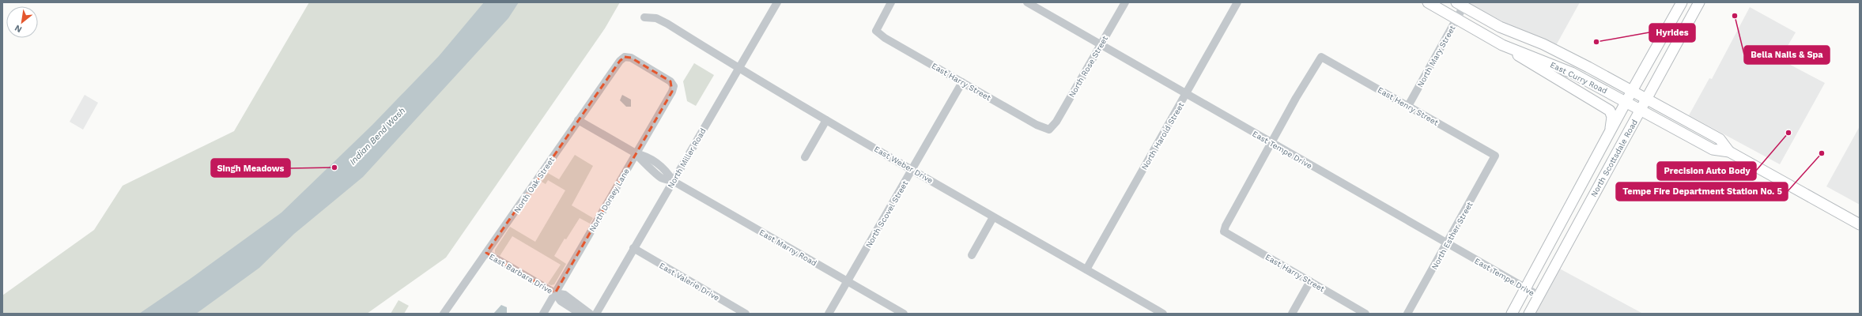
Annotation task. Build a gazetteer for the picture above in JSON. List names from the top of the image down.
{
  "streets": {
    "main road": ["East Curry Road", "North Scottsdale Road"],
    "street": [
      "North Mary Street",
      "North Rose Street",
      "East Harry Street",
      "East Henry Street",
      "North Harold Street",
      "East Tempe Drive",
      "North Miller Road",
      "East Weber Drive",
      "North Oak Street",
      "North Dorsey Lane",
      "North Scovel Street",
      "North Esther Street",
      "East Marny Road",
      "East Barbara Drive",
      "East Valerie Drive"
    ]
  },
  "crossings": [
    ["North Mary Street", "East Curry Road"],
    ["North Mary Street", "East Henry Street"],
    ["North Rose Street", "East Harry Street"],
    ["North Rose Street", "East Tempe Drive"],
    ["East Curry Road", "North Scottsdale Road"],
    ["East Harry Street", "East Henry Street"],
    ["East Harry Street", "East Tempe Drive"],
    ["East Harry Street", "North Scovel Street"],
    ["East Henry Street", "East Tempe Drive"],
    ["East Henry Street", "North Esther Street"],
    ["North Harold Street", "East Tempe Drive"],
    ["North Harold Street", "East Weber Drive"],
    ["East Tempe Drive", "North Scottsdale Road"],
    ["East Tempe Drive", "North Esther Street"],
    ["North Miller Road", "East Weber Drive"],
    ["North Miller Road", "East Marny Road"],
    ["North Miller Road", "East Valerie Drive"],
    ["East Weber Drive", "North Scovel Street"],
    ["North Oak Street", "North Dorsey Lane"],
    ["North Oak Street", "East Marny Road"],
    ["North Oak Street", "East Barbara Drive"],
    ["North Dorsey Lane", "East Marny Road"],
    ["North Dorsey Lane", "East Barbara Drive"],
    ["North Scovel Street", "East Marny Road"]
  ],
  "water": ["Indian Bend Wash"],
  "places": [
    "Bella Nails & Spa",
    "Hyrides",
    "Precision Auto Body",
    "Tempe Fire Department Station No. 5",
    "Singh Meadows"
  ],
  "north": "bottom left"
}
